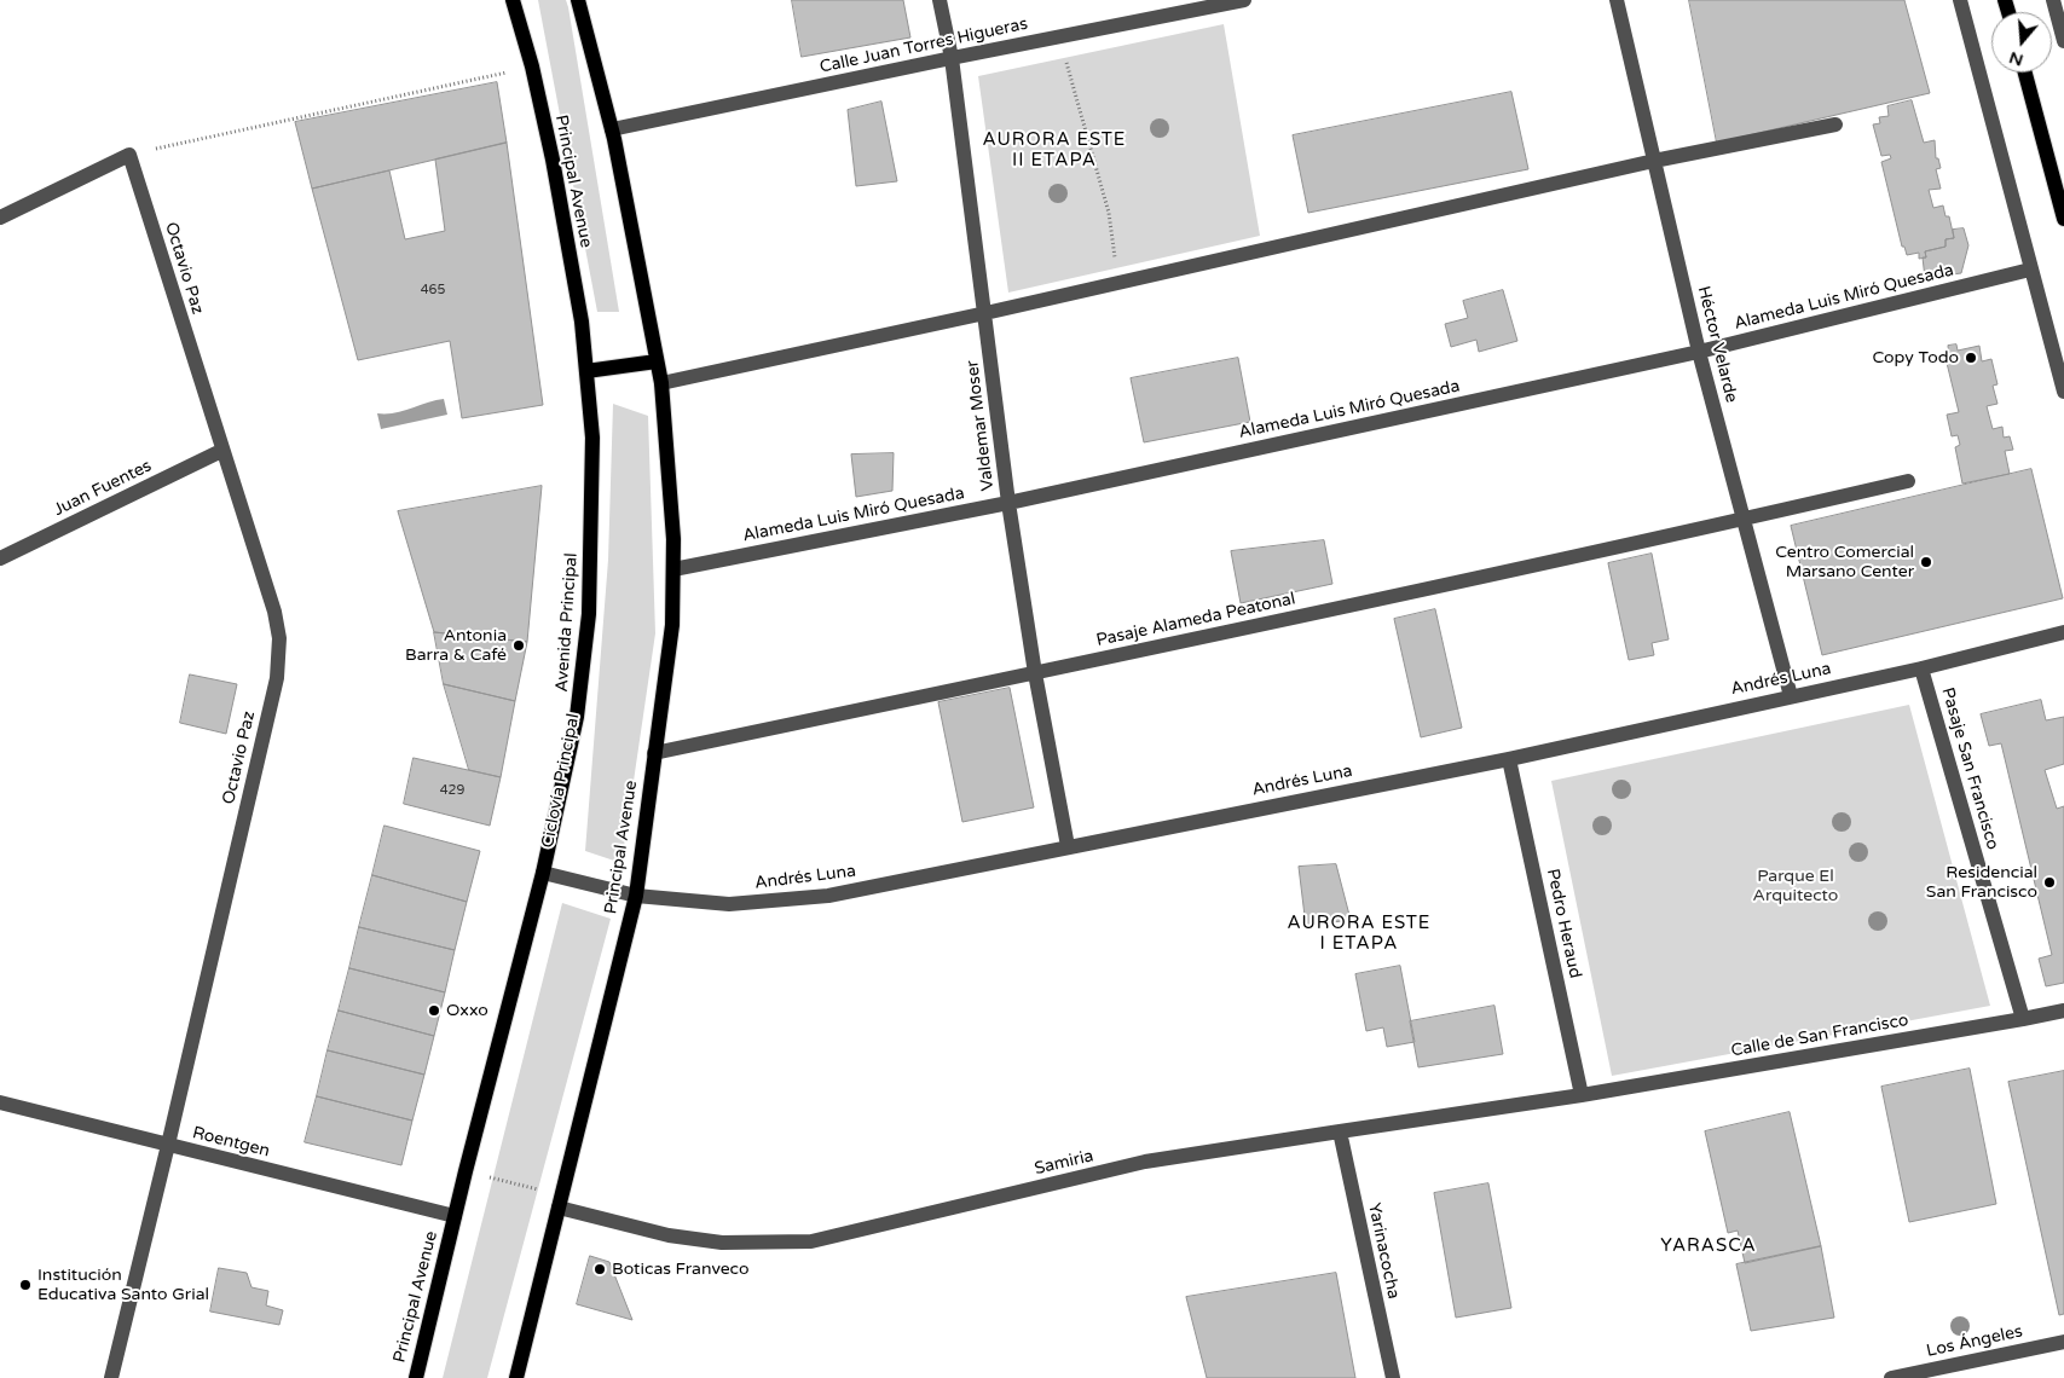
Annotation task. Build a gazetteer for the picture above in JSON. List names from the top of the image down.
{
  "streets": {
    "main road": ["Principal Avenue", "Avenida Principal"],
    "street": [
      "Calle Juan Torres Higueras",
      "Octavio Paz",
      "Alameda Luis Miró Quesada",
      "Héctor Velarde",
      "Valdemar Moser",
      "Juan Fuentes",
      "Pasaje Alameda Peatonal",
      "Andrés Luna",
      "Pasaje San Francisco",
      "Pedro Heraud",
      "Calle de San Francisco",
      "Roentgen",
      "Samiria",
      "Yarinacocha",
      "Los Ángeles"
    ]
  },
  "crossings": [
    ["Calle Juan Torres Higueras", "Valdemar Moser"],
    ["Principal Avenue", "Alameda Luis Miró Quesada"],
    ["Principal Avenue", "Pasaje Alameda Peatonal"],
    ["Principal Avenue", "Avenida Principal"],
    ["Principal Avenue", "Andrés Luna"],
    ["Principal Avenue", "Roentgen"],
    ["Principal Avenue", "Samiria"],
    ["Octavio Paz", "Juan Fuentes"],
    ["Octavio Paz", "Roentgen"],
    ["Alameda Luis Miró Quesada", "Héctor Velarde"],
    ["Alameda Luis Miró Quesada", "Valdemar Moser"],
    ["Héctor Velarde", "Pasaje Alameda Peatonal"],
    ["Héctor Velarde", "Andrés Luna"],
    ["Valdemar Moser", "Pasaje Alameda Peatonal"],
    ["Valdemar Moser", "Andrés Luna"],
    ["Avenida Principal", "Andrés Luna"],
    ["Andrés Luna", "Pasaje San Francisco"],
    ["Andrés Luna", "Pedro Heraud"],
    ["Pasaje San Francisco", "Calle de San Francisco"],
    ["Pedro Heraud", "Calle de San Francisco"],
    ["Pedro Heraud", "Samiria"],
    ["Calle de San Francisco", "Samiria"],
    ["Samiria", "Yarinacocha"]
  ],
  "districts": ["AURORA ESTE II ETAPA", "AURORA ESTE I ETAPA", "YARASCA"],
  "parks": ["Parque El Arquitecto"],
  "places": [
    "Copy Todo",
    "Centro Comercial Marsano Center",
    "Antonia Barra & Café",
    "Residencial San Francisco",
    "Oxxo",
    "Boticas Franveco",
    "Institución Educativa Santo Grial"
  ],
  "house_numbers": ["465", "429"],
  "north": "bottom"
}
